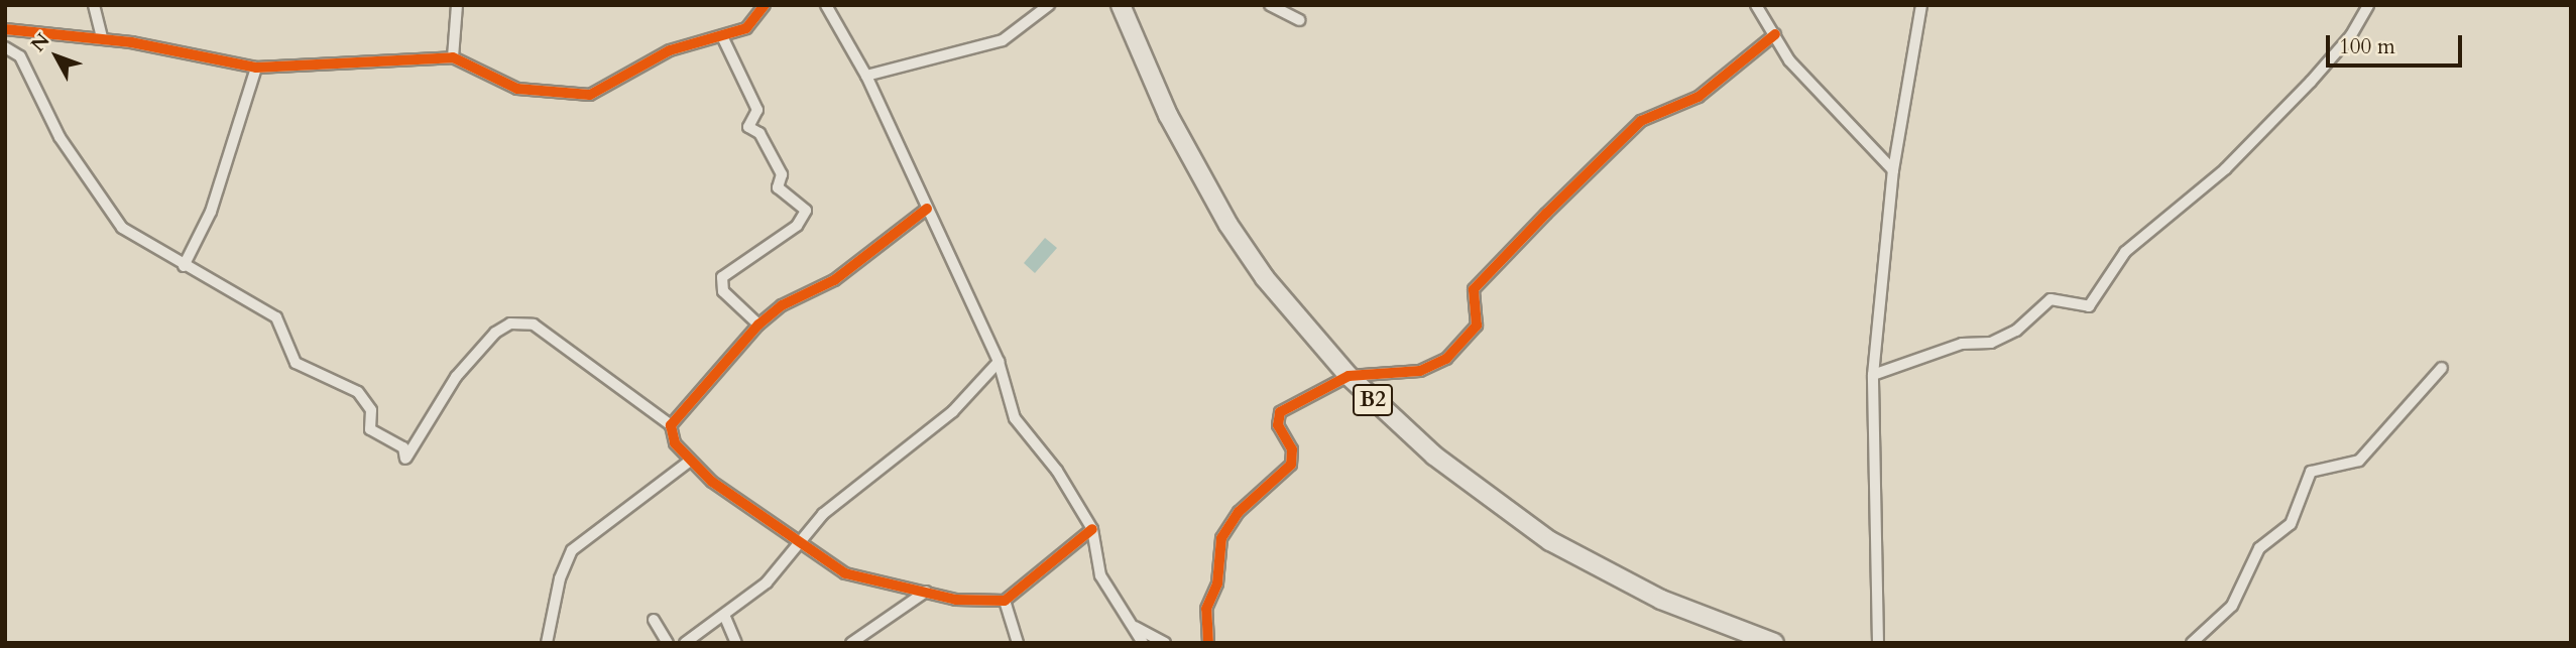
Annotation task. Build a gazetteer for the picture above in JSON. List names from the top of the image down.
{
  "streets": {
    "highway": ["B2"]
  },
  "scale_bar": "100 m",
  "north": "top left"
}
